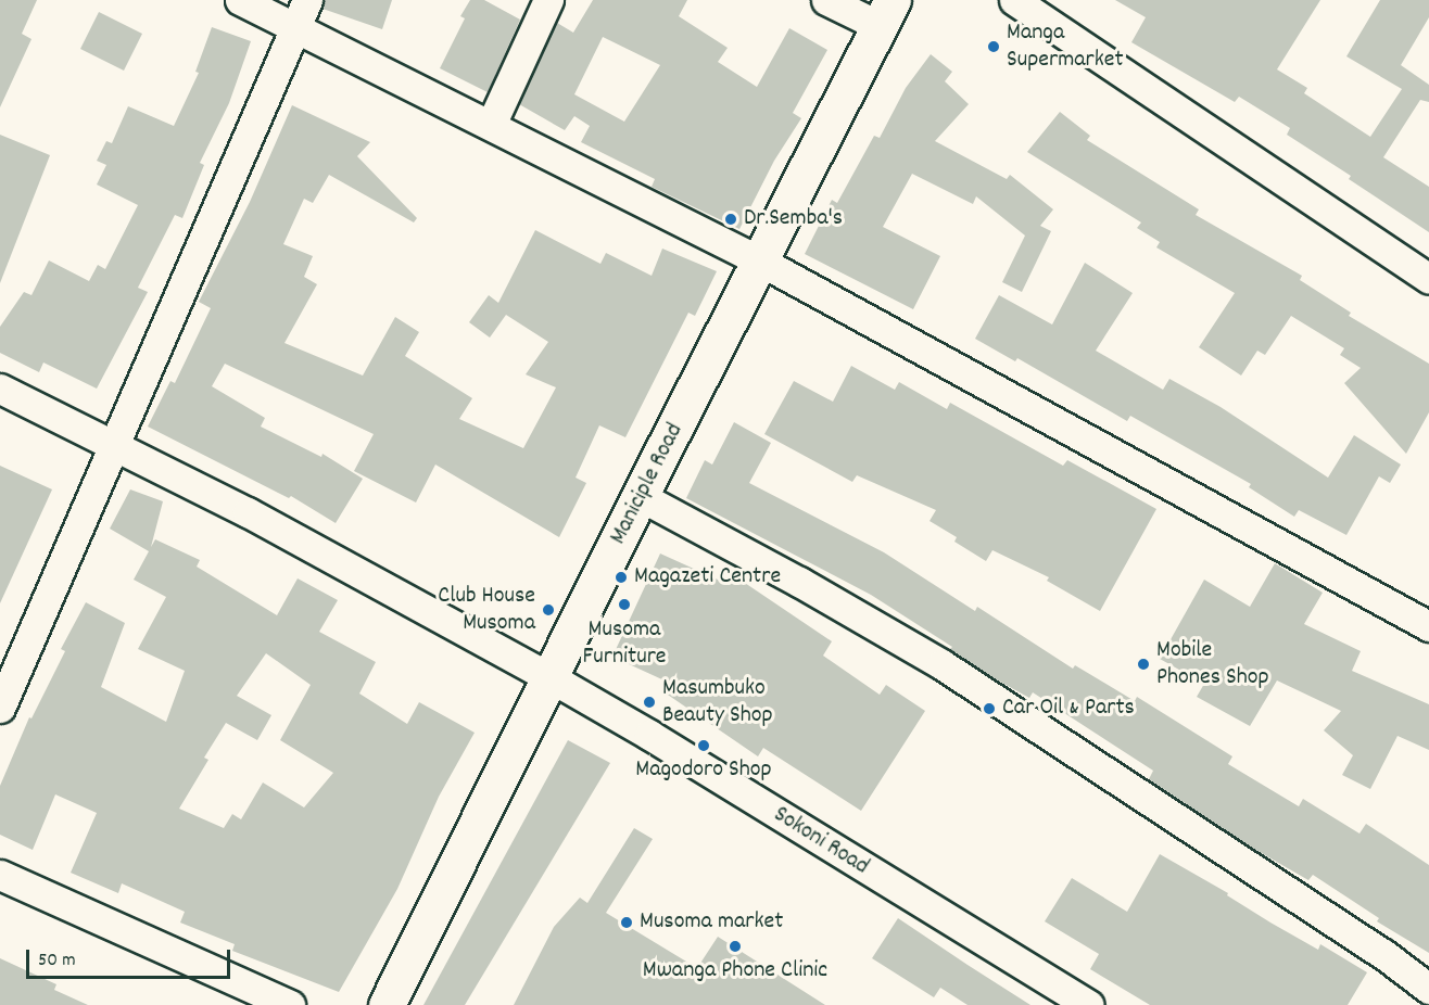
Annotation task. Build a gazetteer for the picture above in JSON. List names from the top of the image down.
{
  "streets": {
    "street": ["Maniciple Road", "Sokoni Road"]
  },
  "crossings": [
    ["Maniciple Road", "Sokoni Road"]
  ],
  "places": [
    "Manga Supermarket",
    "Dr.Semba's",
    "Magazeti Centre",
    "Musoma Furniture",
    "Club House Musoma",
    "Mobile Phones Shop",
    "Masumbuko Beauty Shop",
    "Car Oil & Parts",
    "Magodoro Shop",
    "Musoma market",
    "Mwanga Phone Clinic"
  ],
  "scale_bar": "50 m"
}
